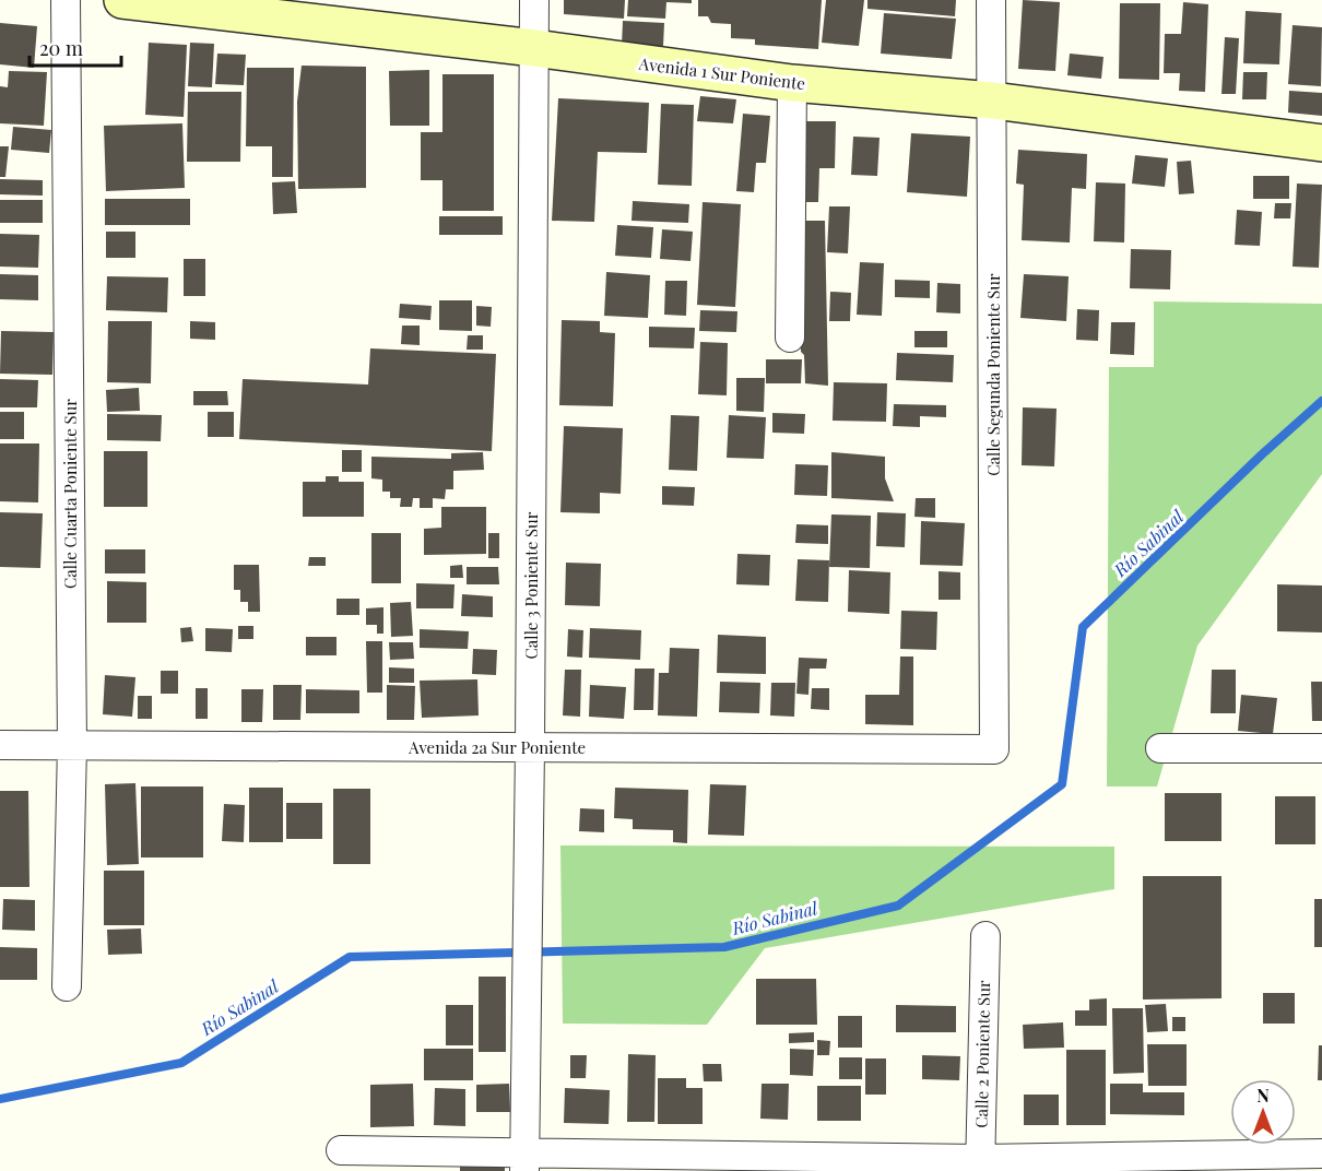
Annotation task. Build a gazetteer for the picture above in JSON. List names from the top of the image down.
{
  "streets": {
    "street": [
      "Avenida 1 Sur Poniente",
      "Calle Segunda Poniente Sur",
      "Calle Cuarta Poniente Sur",
      "Calle 3 Poniente Sur",
      "Avenida 2a Sur Poniente",
      "Calle 2 Poniente Sur"
    ]
  },
  "crossings": [
    ["Avenida 1 Sur Poniente", "Calle Segunda Poniente Sur"],
    ["Avenida 1 Sur Poniente", "Calle 3 Poniente Sur"],
    ["Calle Segunda Poniente Sur", "Avenida 2a Sur Poniente"],
    ["Calle Cuarta Poniente Sur", "Avenida 2a Sur Poniente"],
    ["Calle 3 Poniente Sur", "Avenida 2a Sur Poniente"]
  ],
  "water": ["Río Sabinal"],
  "scale_bar": "20 m",
  "north": "top"
}
